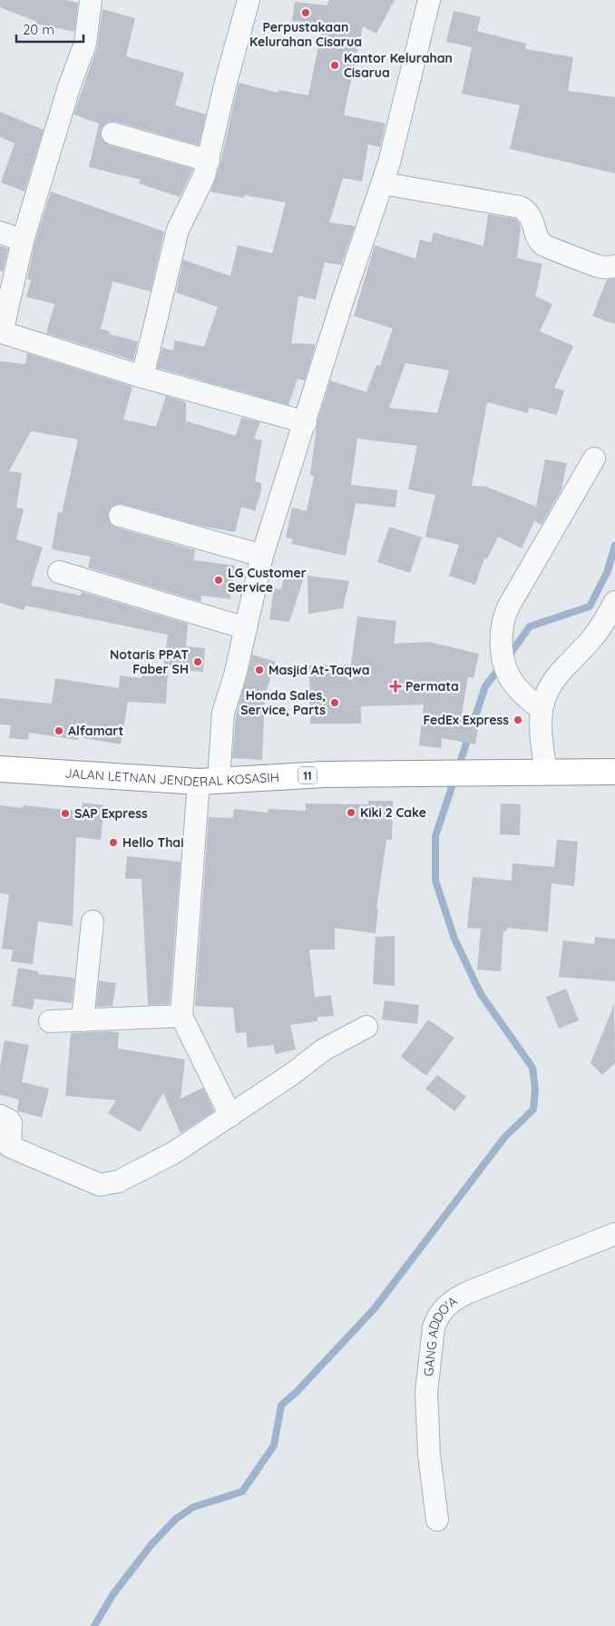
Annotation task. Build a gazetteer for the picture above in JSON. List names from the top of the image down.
{
  "streets": {
    "highway": ["JALAN LETNAN JENDERAL KOSASIH", "11"],
    "street": ["GANG ADDO'A"]
  },
  "places": {
    "other": [
      "Perpustakaan Kelurahan Cisarua",
      "Kantor Kelurahan Cisarua",
      "LG Customer Service",
      "Notaris PPAT Faber SH",
      "Masjid At-Taqwa",
      "Honda Sales, Service, Parts",
      "FedEx Express",
      "Alfamart",
      "Kiki 2 Cake",
      "SAP Express",
      "Hello Thai"
    ],
    "health": ["Permata"]
  },
  "scale_bar": "20 m"
}
